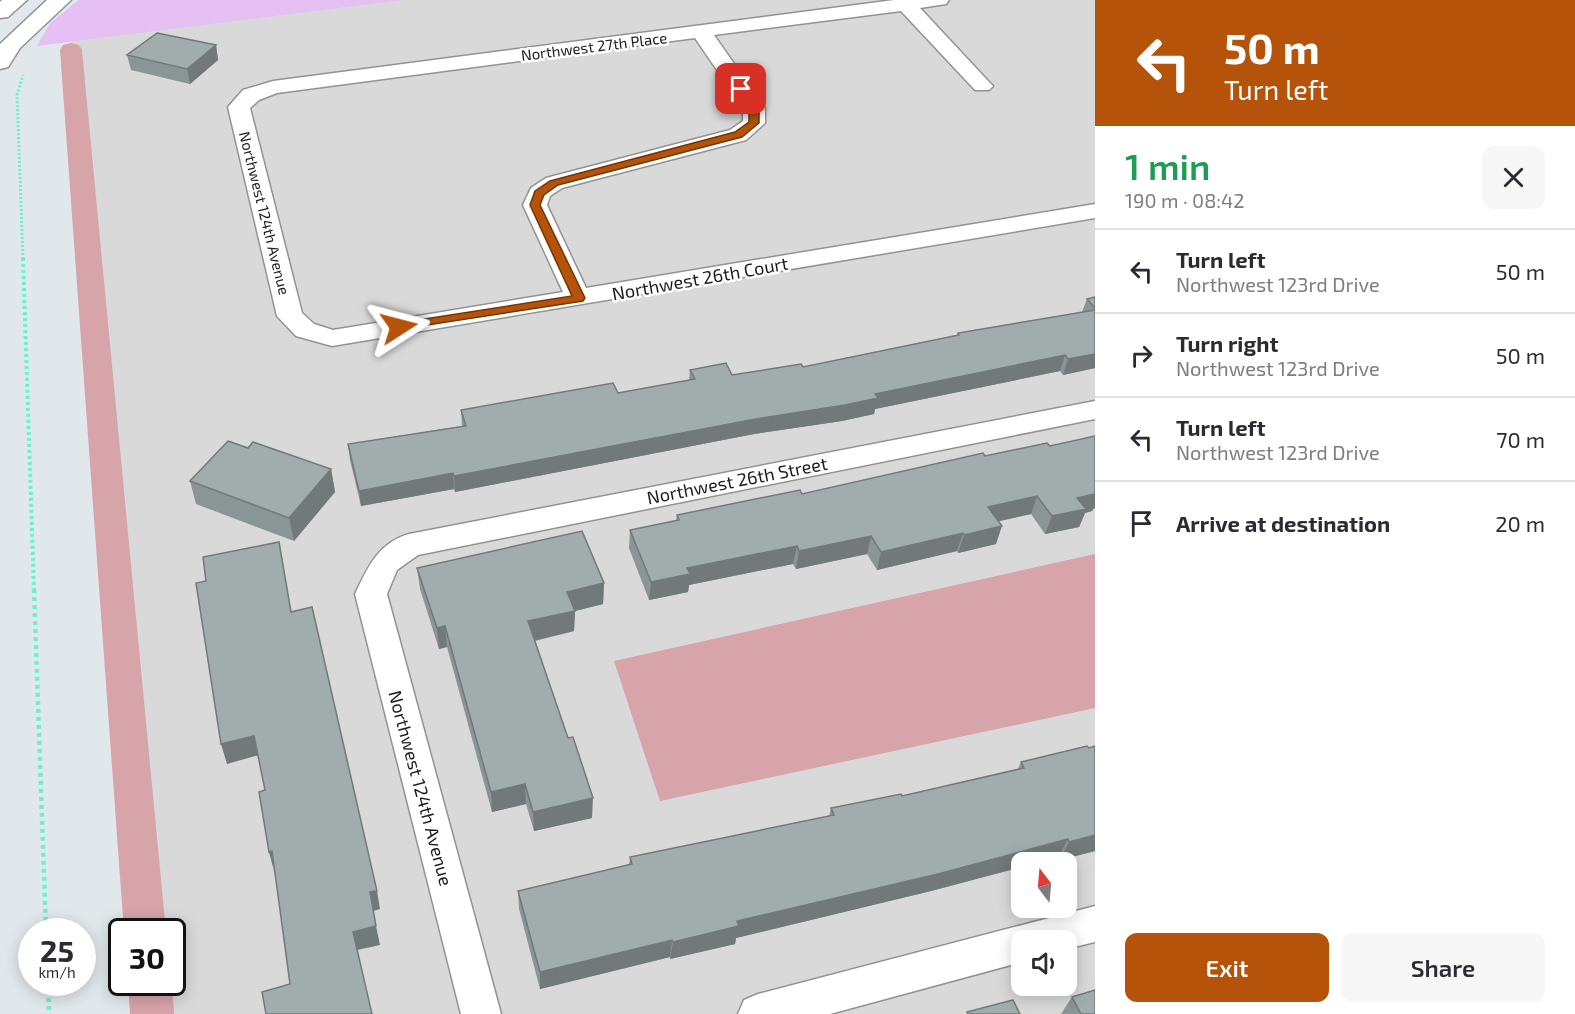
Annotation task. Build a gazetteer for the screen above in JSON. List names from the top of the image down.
{
  "streets": {
    "street": [
      "Northwest 27th Place",
      "Northwest 124th Avenue",
      "Northwest 26th Court",
      "Northwest 26th Street"
    ]
  },
  "crossings": [
    ["Northwest 27th Place", "Northwest 124th Avenue"],
    ["Northwest 124th Avenue", "Northwest 26th Court"],
    ["Northwest 124th Avenue", "Northwest 26th Street"]
  ],
  "north": "top",
  "page": {
    "turn": ["50 m", "Turn left"],
    "heading": ["1 min", "190 m · 08:42"],
    "list": [
      {
        "name": "Turn left",
        "note": "Northwest 123rd Drive",
        "value": "50 m"
      },
      {
        "name": "Turn right",
        "note": "Northwest 123rd Drive",
        "value": "50 m"
      },
      {
        "name": "Turn left",
        "note": "Northwest 123rd Drive",
        "value": "70 m"
      },
      {
        "name": "Arrive at destination",
        "value": "20 m"
      }
    ],
    "speed": "25 km/h",
    "limit": "30",
    "buttons": ["Exit", "Share"]
  }
}
